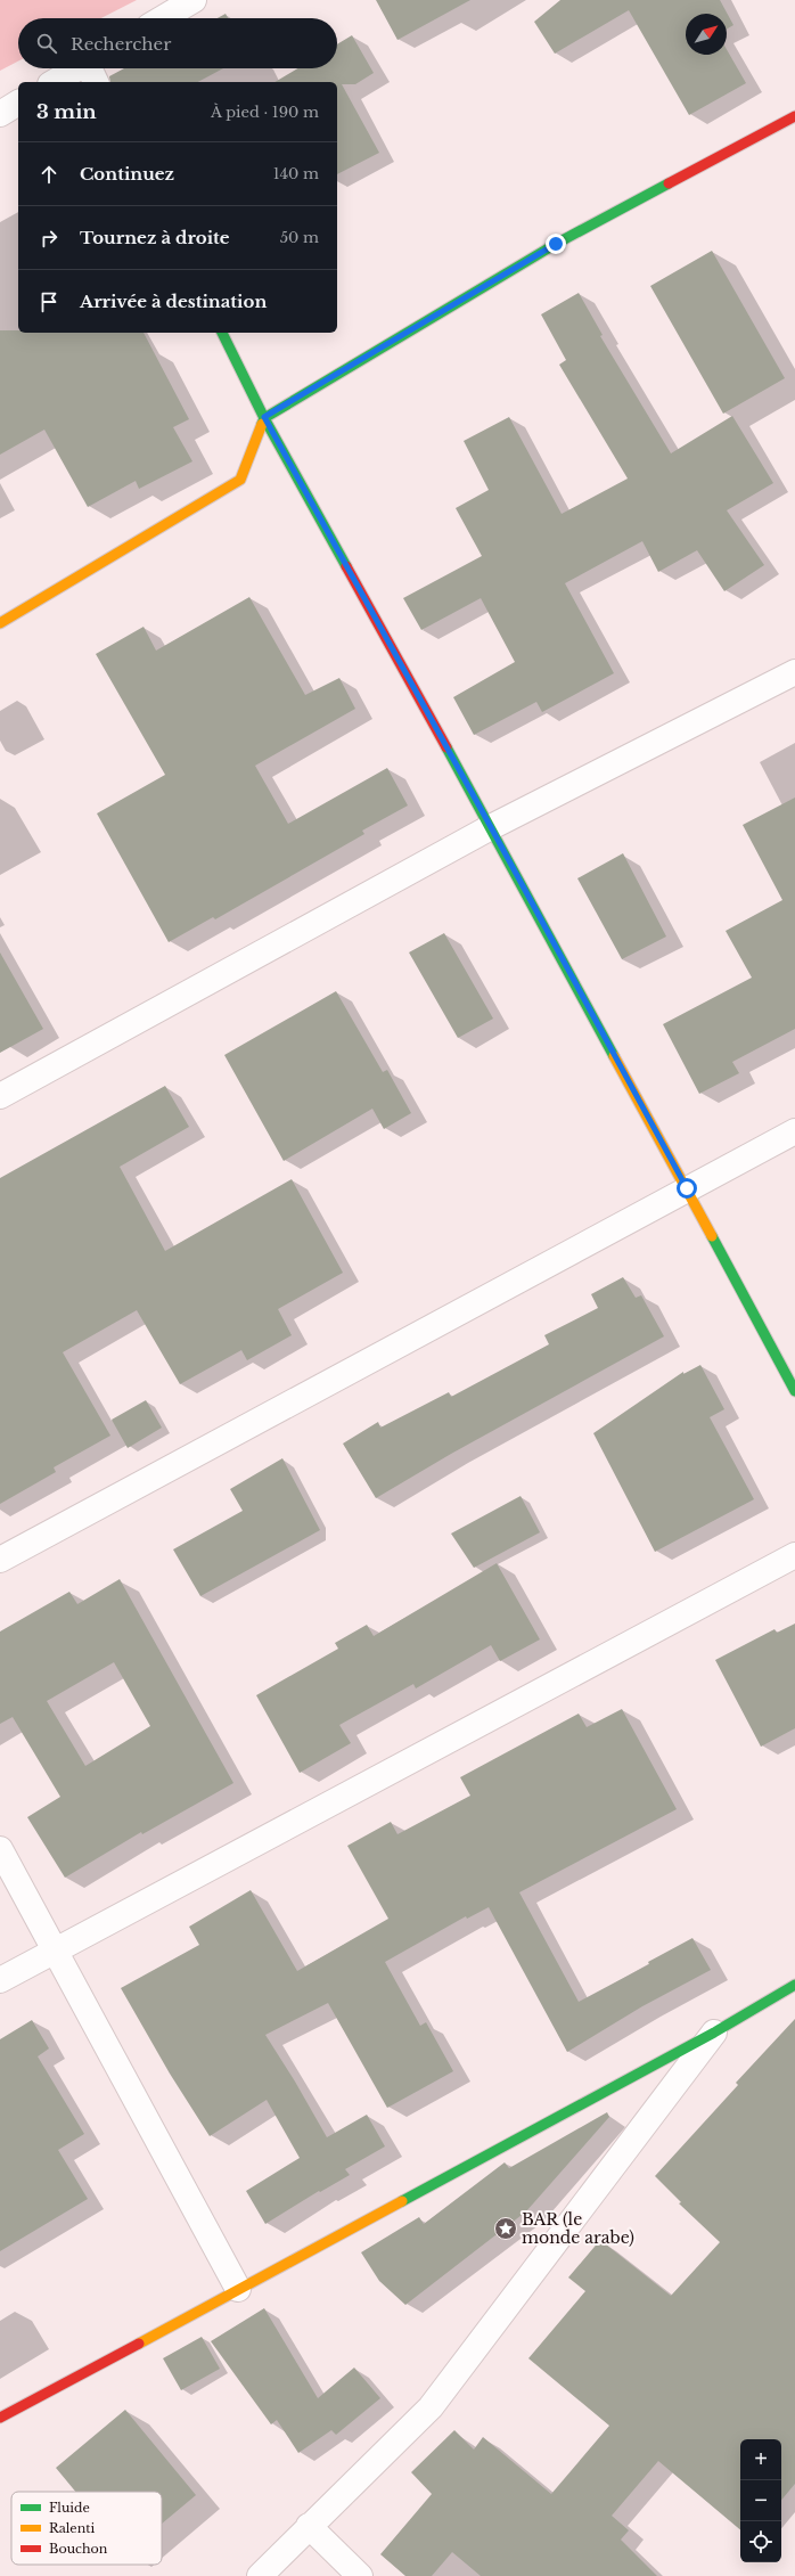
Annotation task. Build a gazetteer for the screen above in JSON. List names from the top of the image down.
{
  "places": {
    "place": ["BAR (le monde arabe)"]
  },
  "legend": ["Fluide", "Ralenti", "Bouchon"],
  "north": "top right",
  "page": {
    "search": "Rechercher",
    "heading": ["3 min", "À pied · 190 m"],
    "list": [
      ["Continuez", "140 m"],
      ["Tournez à droite", "50 m"],
      "Arrivée à destination"
    ],
    "map_buttons": ["+", "−"]
  }
}
